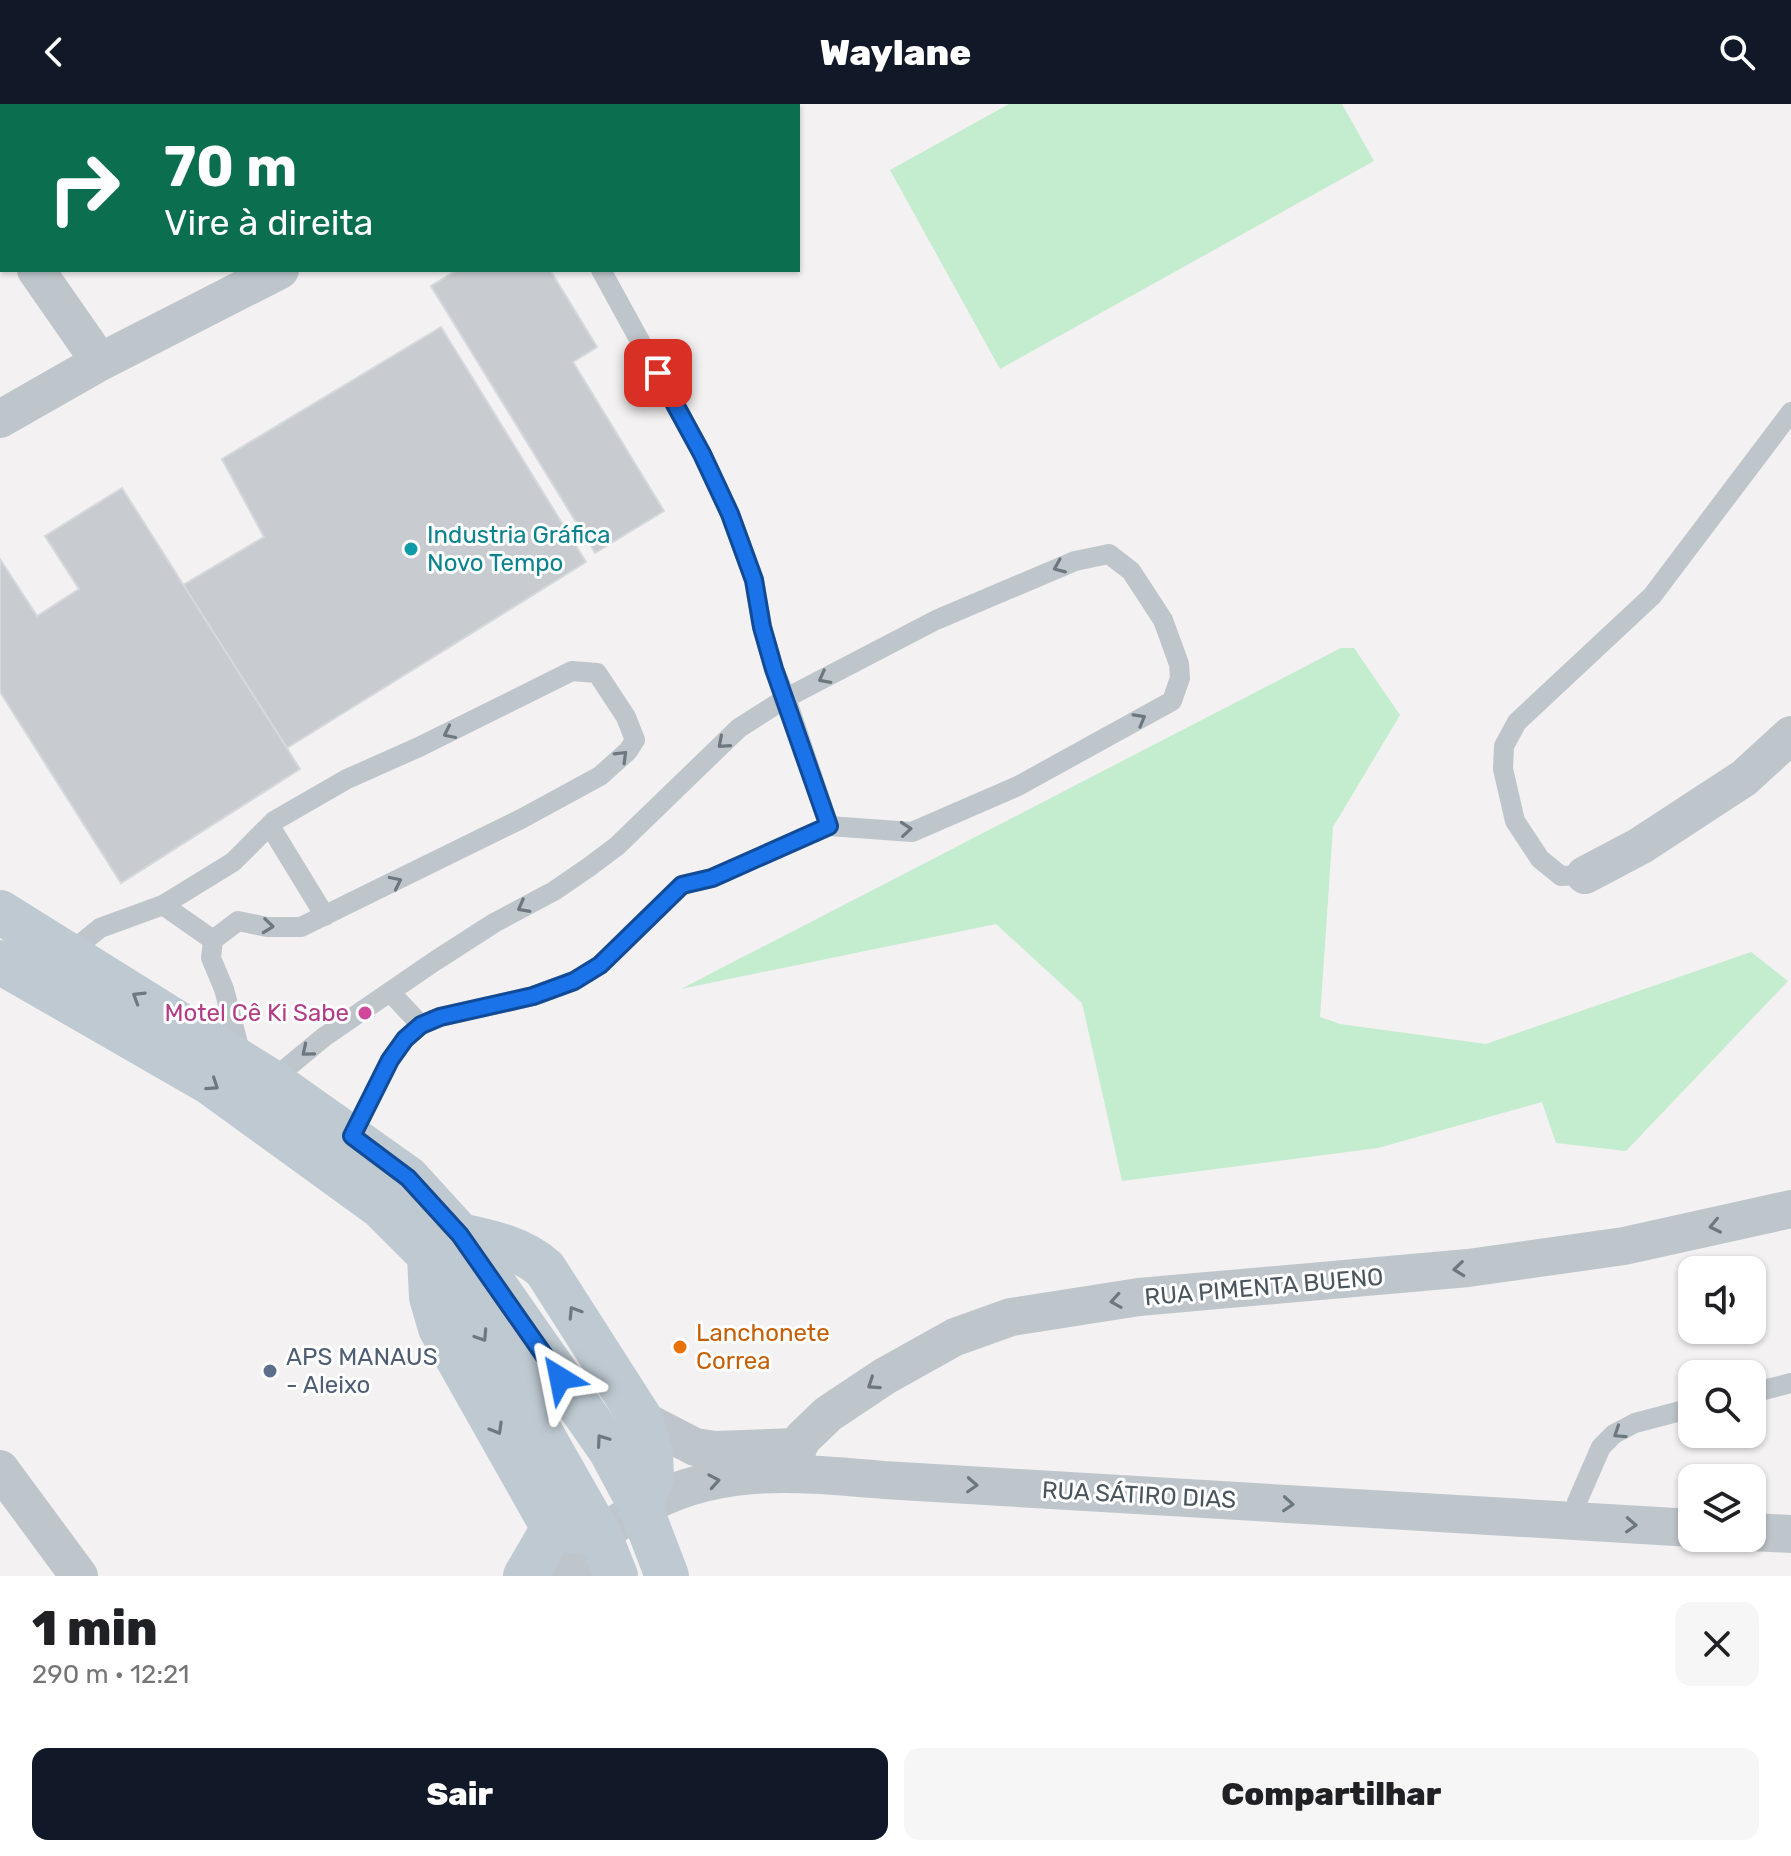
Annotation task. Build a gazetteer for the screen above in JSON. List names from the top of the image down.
{
  "streets": {
    "street": ["RUA PIMENTA BUENO", "RUA SÁTIRO DIAS"]
  },
  "crossings": [
    ["RUA PIMENTA BUENO", "RUA SÁTIRO DIAS"]
  ],
  "one_way": ["RUA PIMENTA BUENO", "RUA SÁTIRO DIAS"],
  "places": [
    "Industria Gráfica Novo Tempo",
    "Motel Cê Ki Sabe",
    "Lanchonete Correa",
    "APS MANAUS - Aleixo"
  ],
  "page": {
    "header": "Waylane",
    "turn": ["70 m", "Vire à direita"],
    "heading": ["1 min", "290 m · 12:21"],
    "buttons": ["Sair", "Compartilhar"]
  }
}
